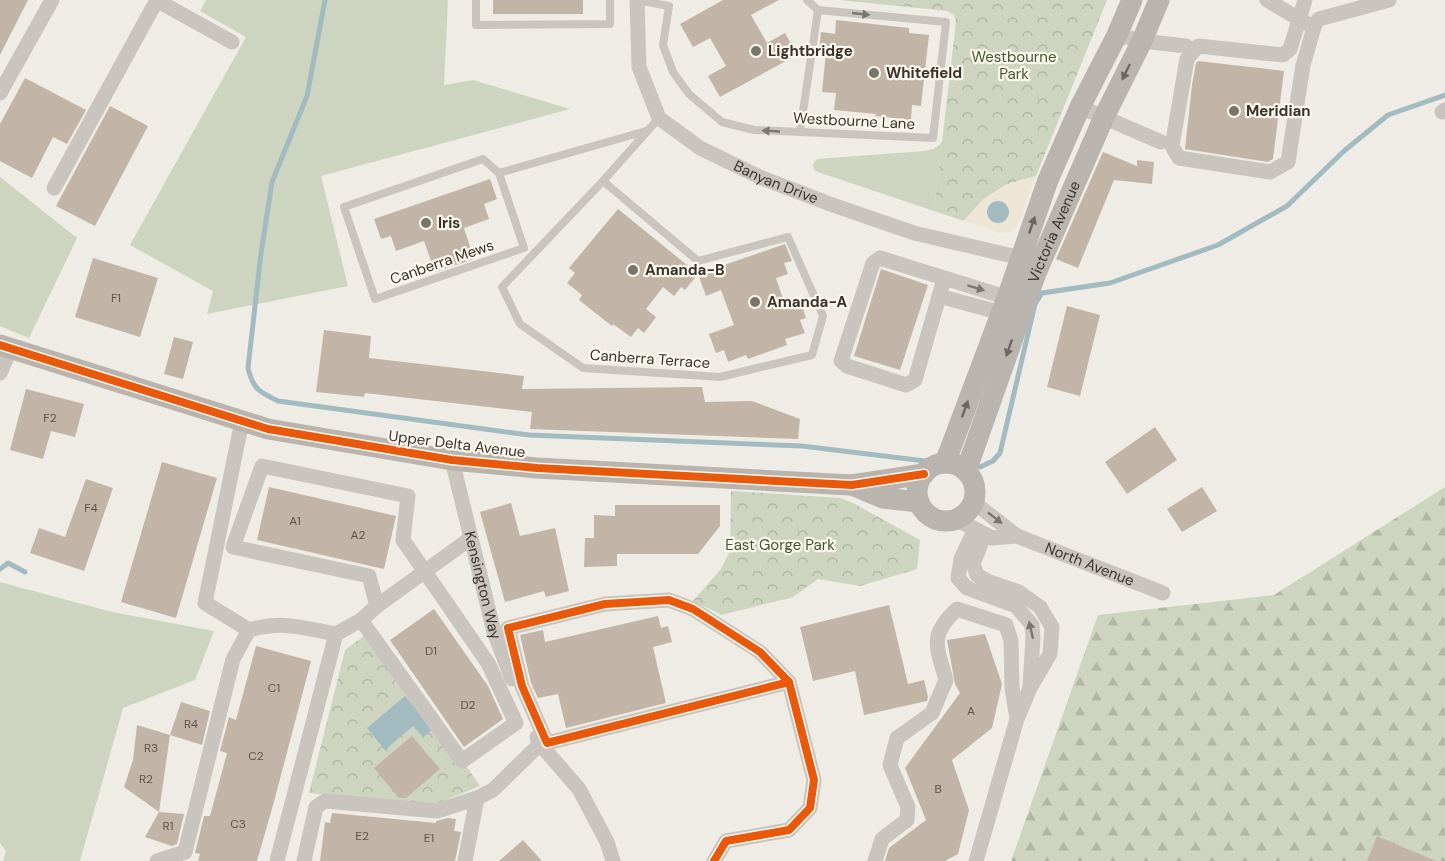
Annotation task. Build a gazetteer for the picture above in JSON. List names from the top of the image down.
{
  "streets": {
    "street": [
      "Banyan Drive",
      "Victoria Avenue",
      "Upper Delta Avenue",
      "North Avenue",
      "Kensington Way"
    ],
    "lane": ["Westbourne Lane", "Canberra Mews", "Canberra Terrace"]
  },
  "crossings": [
    ["Banyan Drive", "Victoria Avenue"],
    ["Banyan Drive", "Canberra Terrace"],
    ["Victoria Avenue", "Upper Delta Avenue"],
    ["Upper Delta Avenue", "Kensington Way"]
  ],
  "parks": ["Westbourne Park", "East Gorge Park"],
  "places": [
    "Lightbridge",
    "Whitefield",
    "Meridian",
    "Iris",
    "Amanda-B",
    "Amanda-A"
  ],
  "house_numbers": [
    "F1",
    "F2",
    "F4",
    "A1",
    "A2",
    "D1",
    "C1",
    "D2",
    "A",
    "R4",
    "R3",
    "C2",
    "R2",
    "B",
    "C3",
    "R1",
    "E2",
    "E1"
  ]
}
